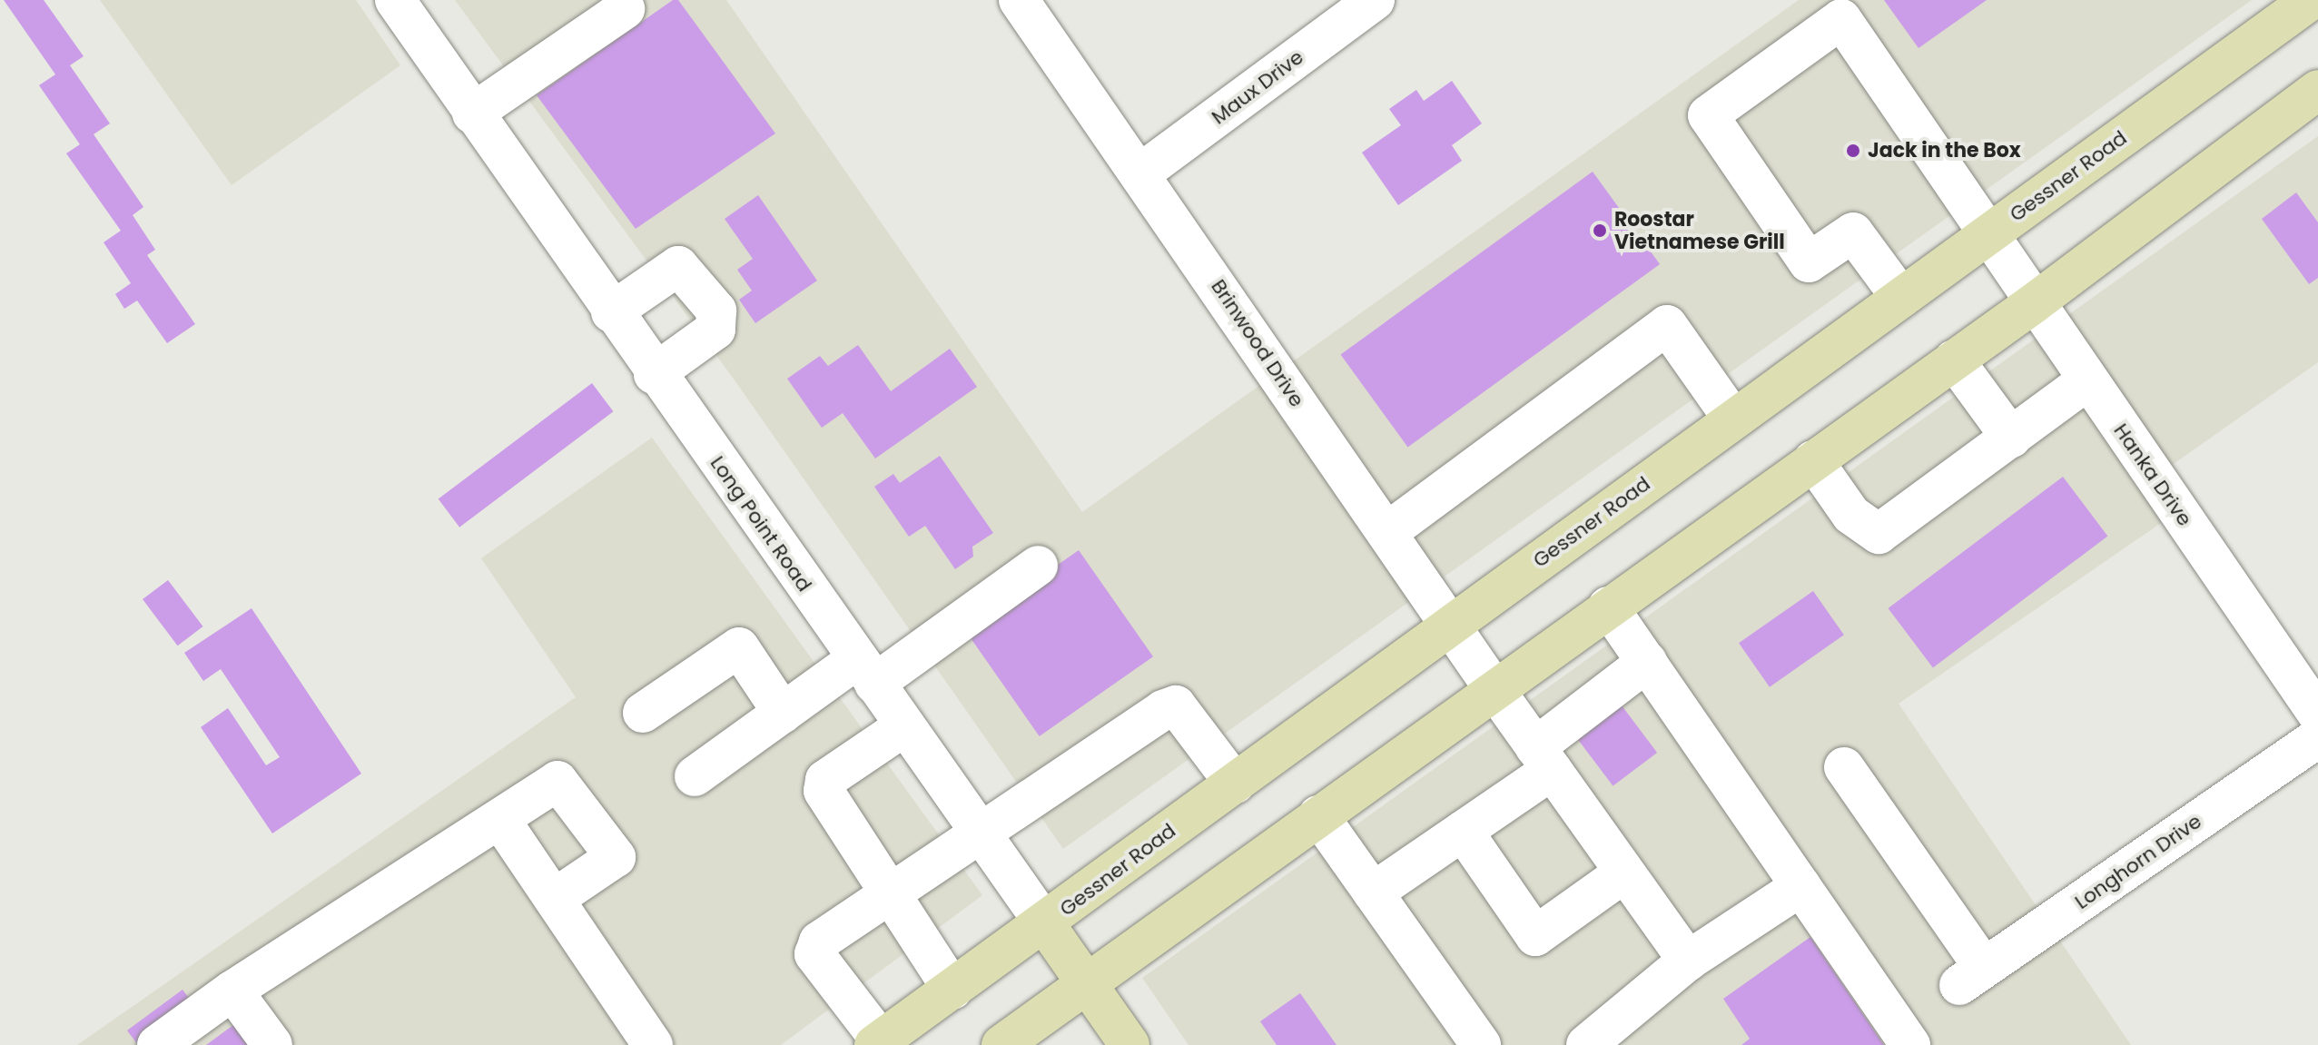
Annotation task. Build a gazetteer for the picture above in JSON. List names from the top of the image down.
{
  "streets": {
    "main road": ["Gessner Road", "Long Point Road"],
    "street": [
      "Maux Drive",
      "Brinwood Drive",
      "Hanka Drive",
      "Longhorn Drive"
    ]
  },
  "crossings": [
    ["Maux Drive", "Brinwood Drive"],
    ["Gessner Road", "Brinwood Drive"],
    ["Gessner Road", "Hanka Drive"],
    ["Gessner Road", "Long Point Road"]
  ],
  "places": ["Jack in the Box", "Roostar Vietnamese Grill"]
}
